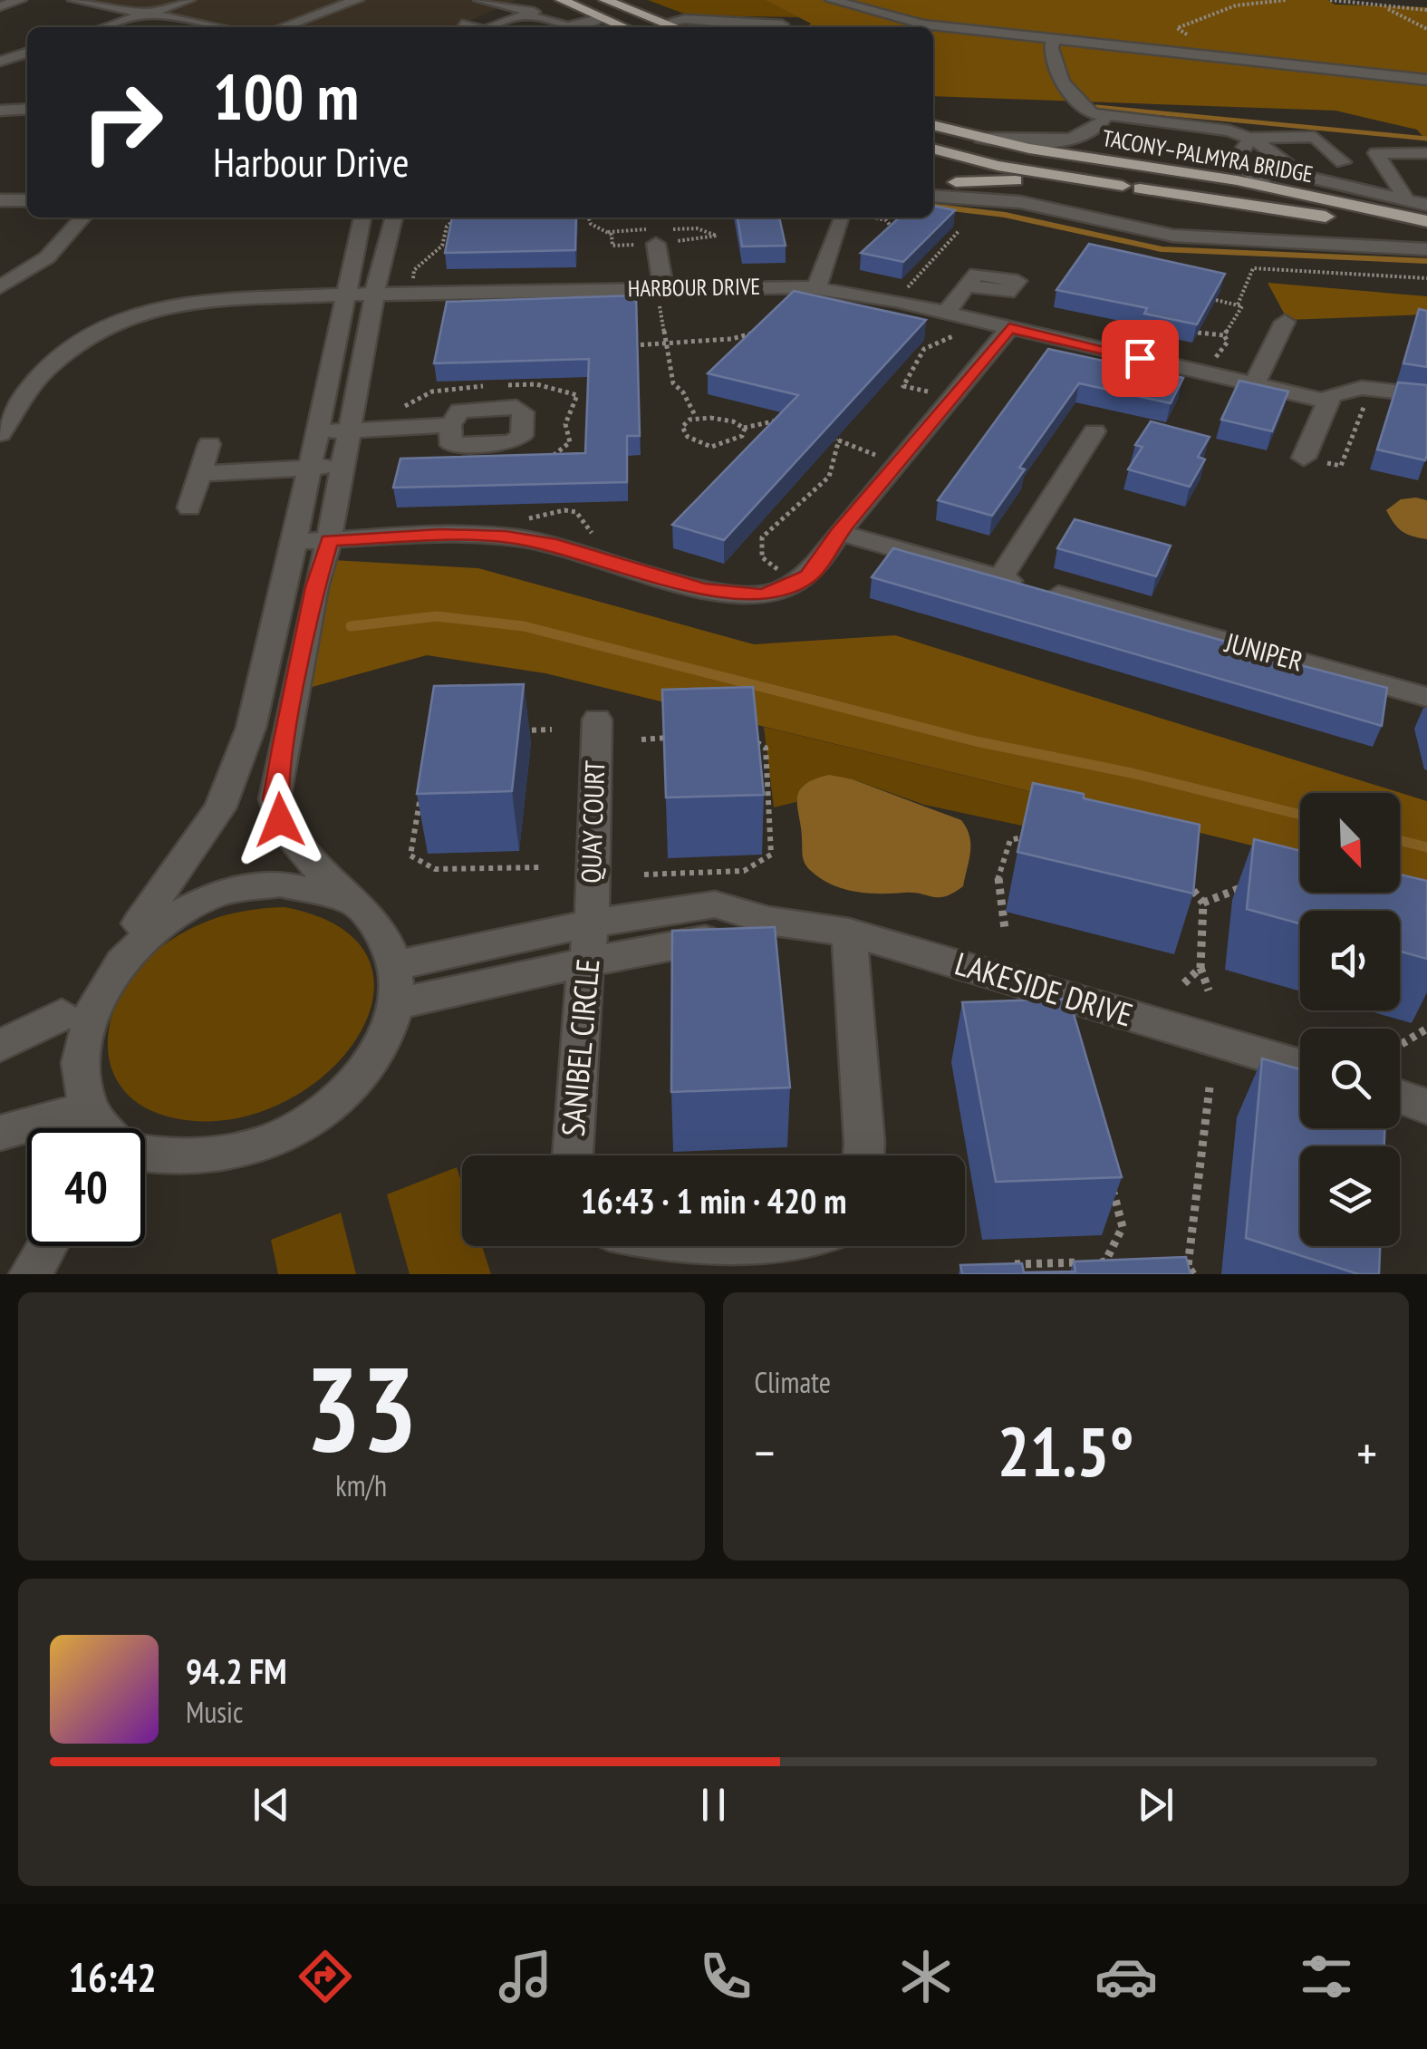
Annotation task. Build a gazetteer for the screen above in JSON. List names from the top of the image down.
{
  "streets": {
    "highway": ["TACONY–PALMYRA BRIDGE"],
    "street": [
      "HARBOUR DRIVE",
      "JUNIPER",
      "QUAY COURT",
      "LAKESIDE DRIVE",
      "SANIBEL CIRCLE"
    ]
  },
  "crossings": [
    ["QUAY COURT", "LAKESIDE DRIVE"],
    ["QUAY COURT", "SANIBEL CIRCLE"],
    ["LAKESIDE DRIVE", "SANIBEL CIRCLE"]
  ],
  "north": "bottom right",
  "page": {
    "turn": ["100 m", "Harbour Drive"],
    "limit": "40",
    "trip": "16:43 · 1 min · 420 m",
    "tile": [
      ["33", "km/h"],
      "Climate"
    ],
    "heat": ["−", "21.5°", "+"],
    "song": ["94.2 FM", "Music"],
    "tabs": "16:42"
  }
}
